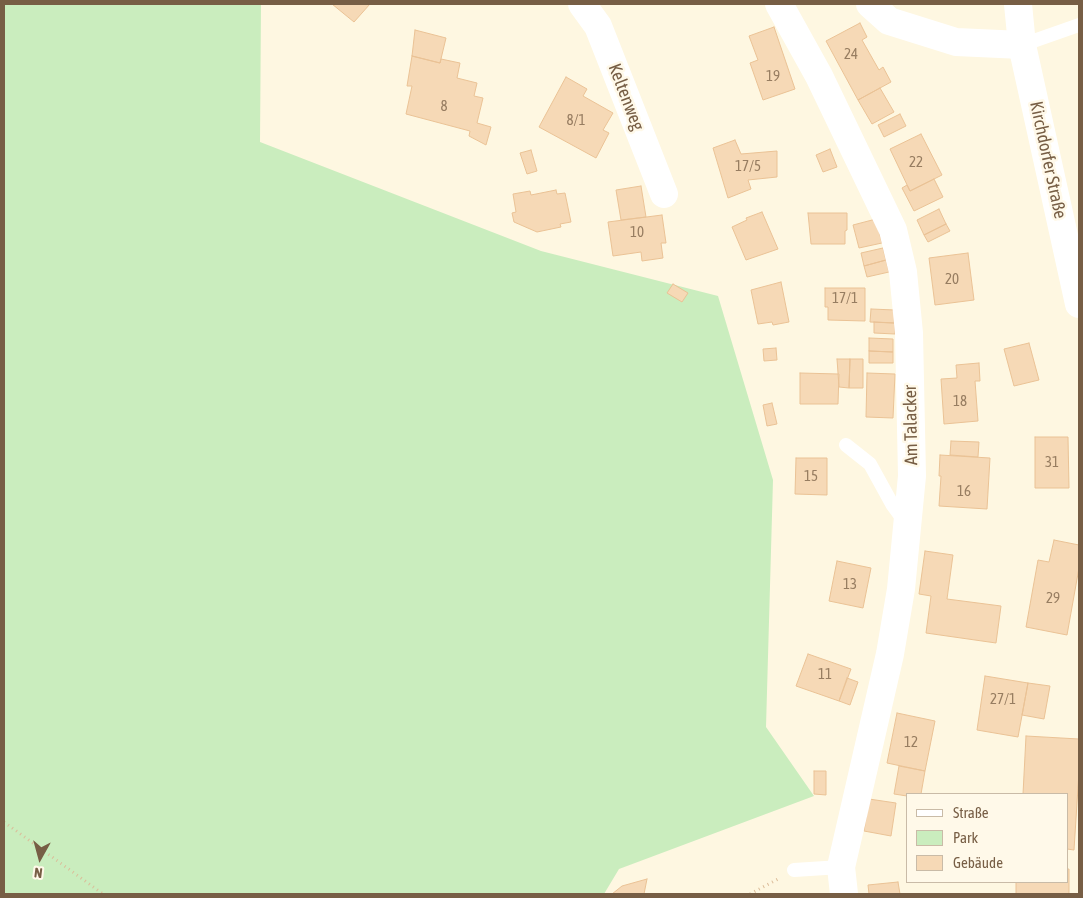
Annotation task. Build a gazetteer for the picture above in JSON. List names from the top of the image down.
{
  "streets": {
    "street": ["Keltenweg", "Kirchdorfer Straße", "Am Talacker"]
  },
  "house_numbers": [
    "24",
    "19",
    "8",
    "8/1",
    "22",
    "17/5",
    "10",
    "20",
    "17/1",
    "18",
    "31",
    "15",
    "16",
    "13",
    "29",
    "11",
    "27/1",
    "12"
  ],
  "legend": ["Straße", "Park", "Gebäude"],
  "north": "bottom"
}
